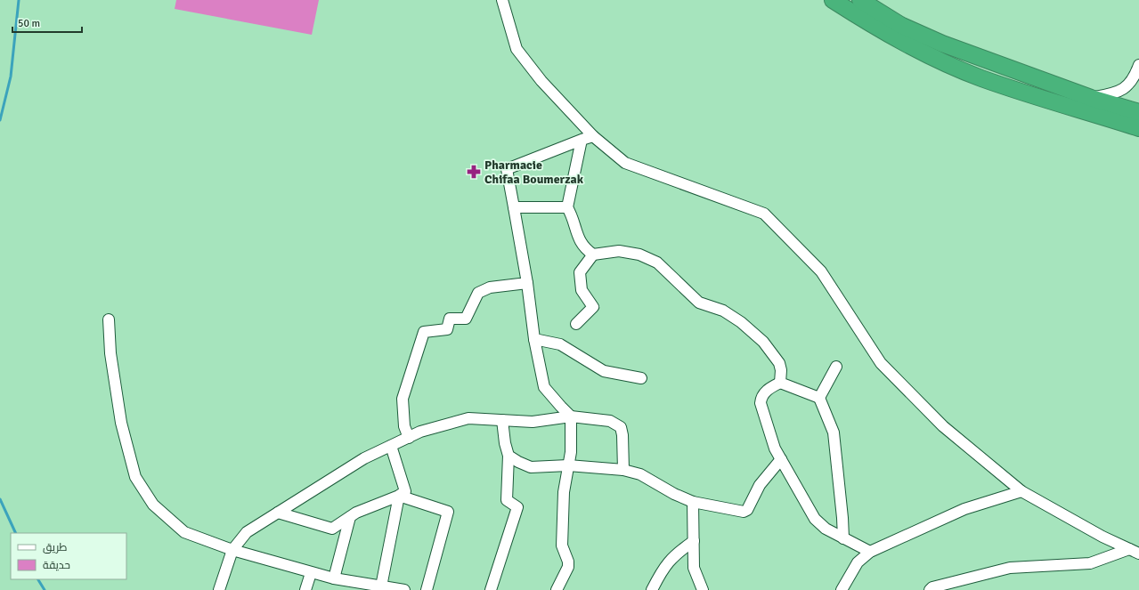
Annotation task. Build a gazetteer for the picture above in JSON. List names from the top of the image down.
{
  "places": {
    "pharmacy": ["Pharmacie Chifaa Boumerzak"]
  },
  "legend": ["طريق", "حديقة"],
  "scale_bar": "50 m"
}
